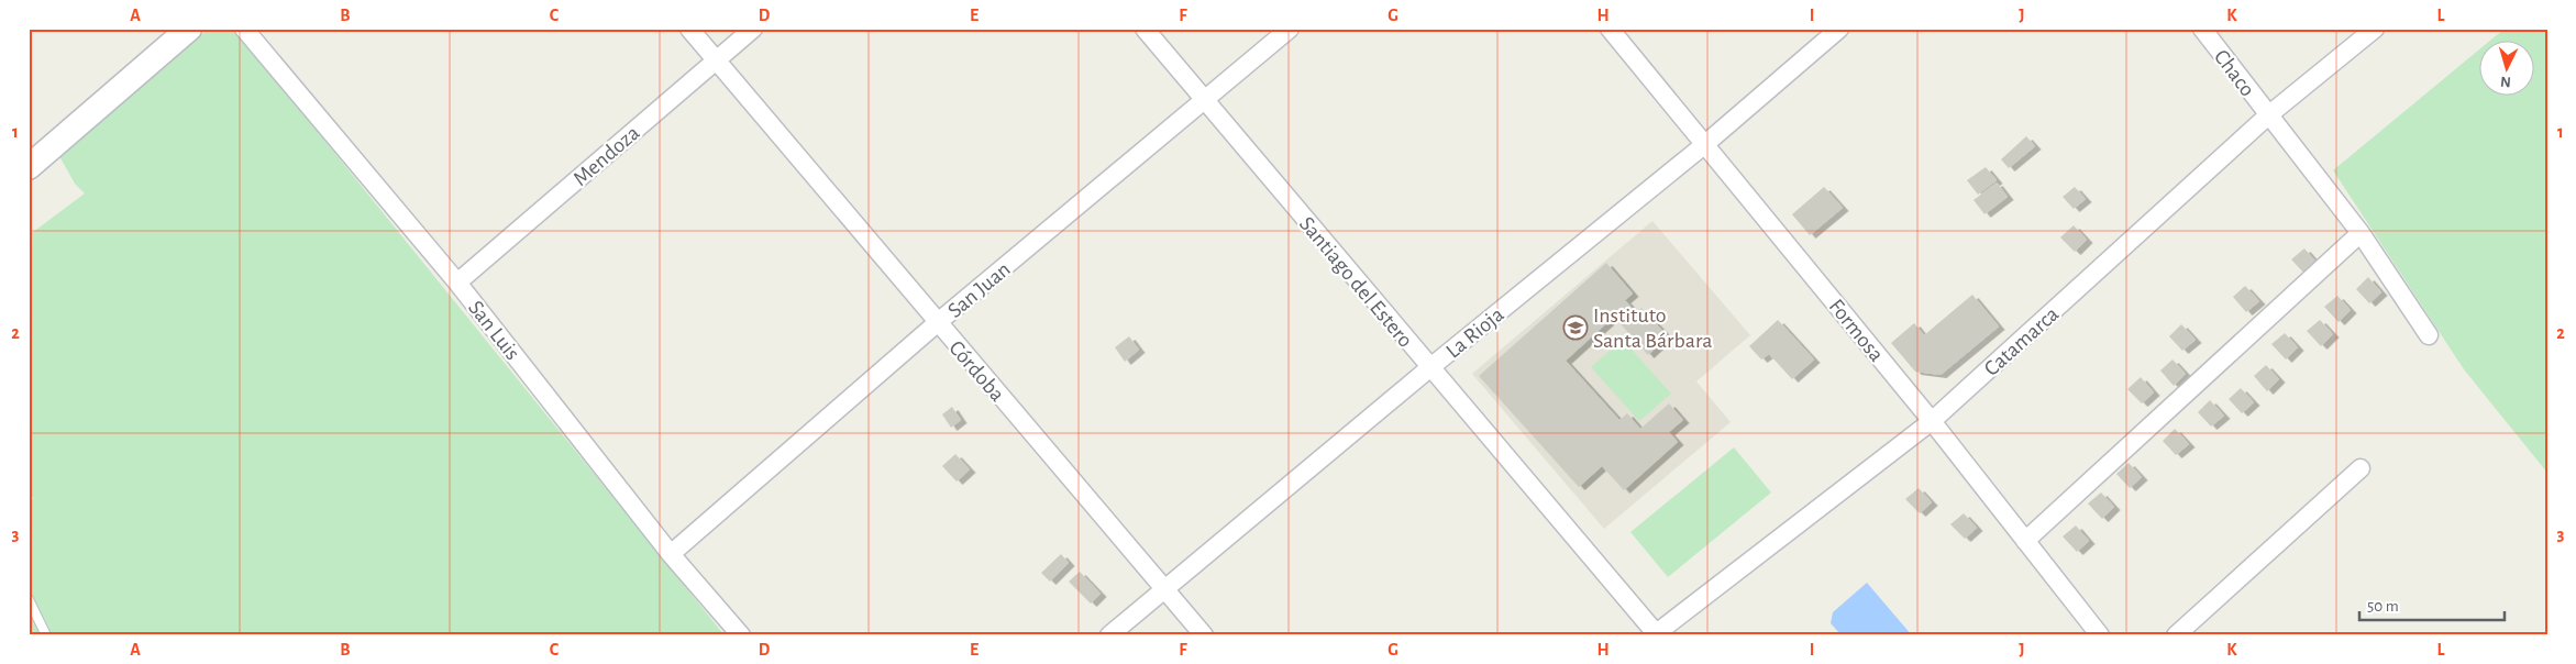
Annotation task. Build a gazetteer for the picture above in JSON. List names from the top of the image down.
{
  "streets": {
    "street": [
      "Chaco",
      "Mendoza",
      "Santiago del Estero",
      "San Juan",
      "San Luis",
      "Formosa",
      "La Rioja",
      "Catamarca",
      "Córdoba"
    ]
  },
  "crossings": [
    ["Chaco", "Catamarca"],
    ["Mendoza", "San Luis"],
    ["Mendoza", "Córdoba"],
    ["Santiago del Estero", "San Juan"],
    ["Santiago del Estero", "La Rioja"],
    ["Santiago del Estero", "Catamarca"],
    ["San Juan", "San Luis"],
    ["San Juan", "Córdoba"],
    ["Formosa", "La Rioja"],
    ["Formosa", "Catamarca"],
    ["La Rioja", "Córdoba"]
  ],
  "places": {
    "school or university": ["Instituto Santa Bárbara"]
  },
  "scale_bar": "50 m",
  "north": "bottom",
  "grid": {
    "columns": [
      "A",
      "B",
      "C",
      "D",
      "E",
      "F",
      "G",
      "H",
      "I",
      "J",
      "K",
      "L"
    ],
    "rows": ["1", "2", "3"]
  }
}
